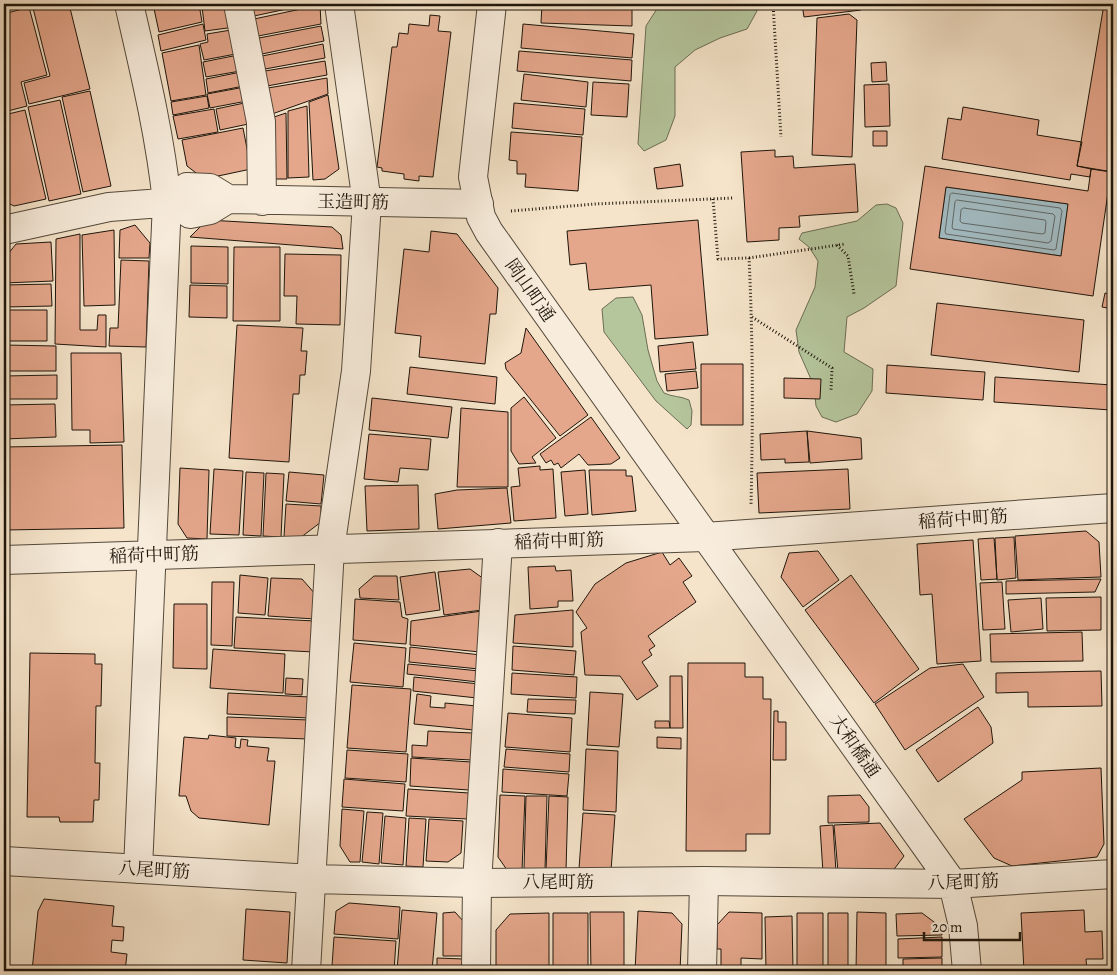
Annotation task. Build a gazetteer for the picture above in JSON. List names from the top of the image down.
{
  "streets": {
    "street": [
      "玉造町筋",
      "岡山町通",
      "稲荷中町筋",
      "大和橋通",
      "八尾町筋"
    ]
  },
  "crossings": [
    ["玉造町筋", "岡山町通"],
    ["岡山町通", "稲荷中町筋"],
    ["岡山町通", "大和橋通"],
    ["稲荷中町筋", "大和橋通"],
    ["大和橋通", "八尾町筋"]
  ],
  "scale_bar": "20 m"
}
